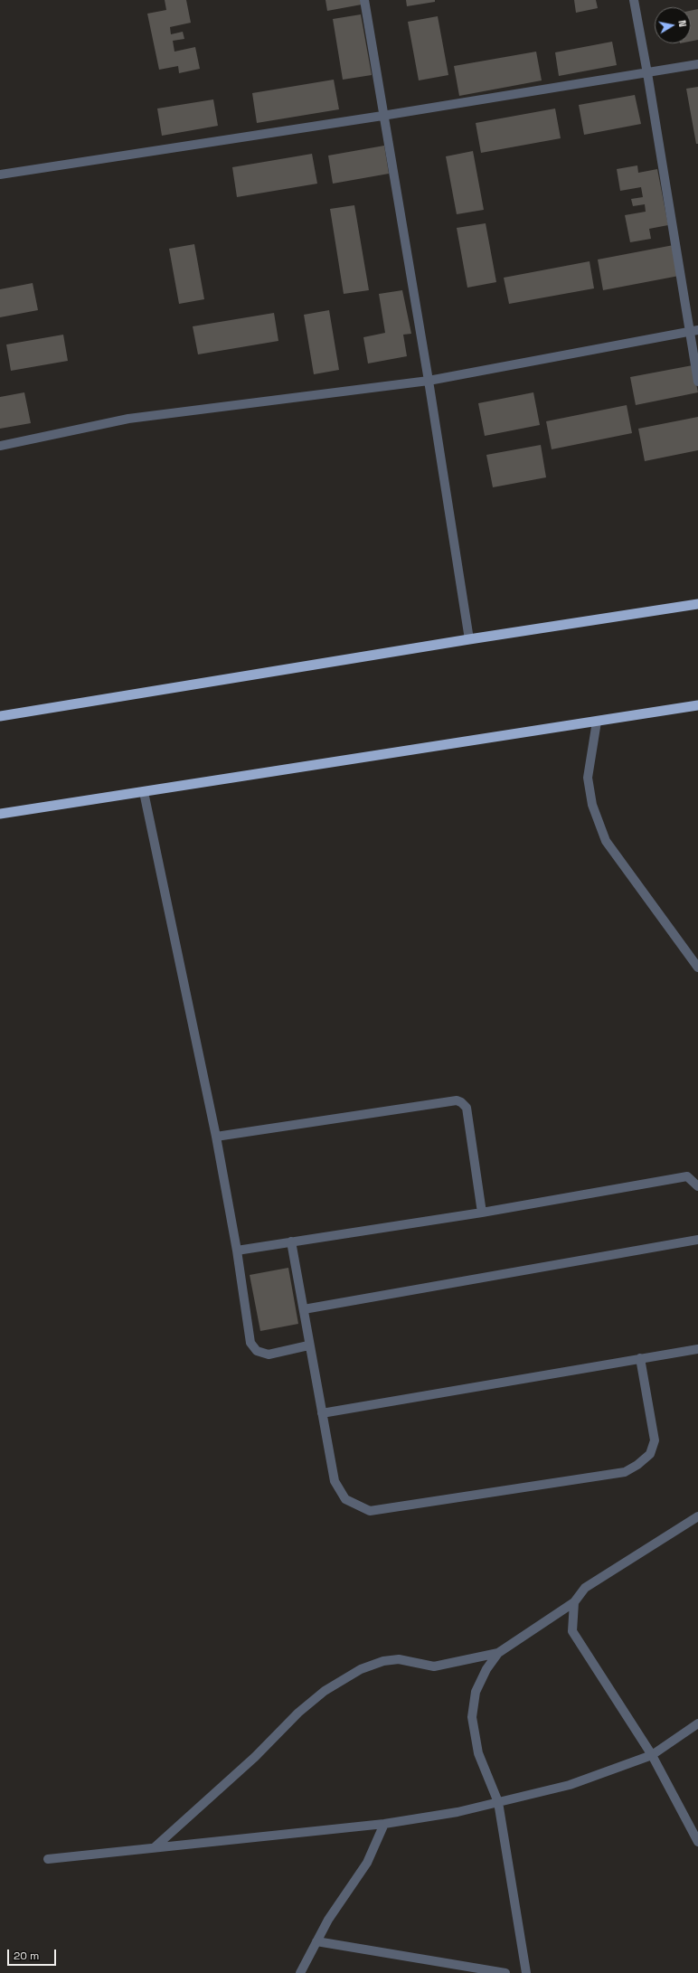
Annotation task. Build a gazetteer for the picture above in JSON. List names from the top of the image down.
{
  "scale_bar": "20 m",
  "north": "right"
}
